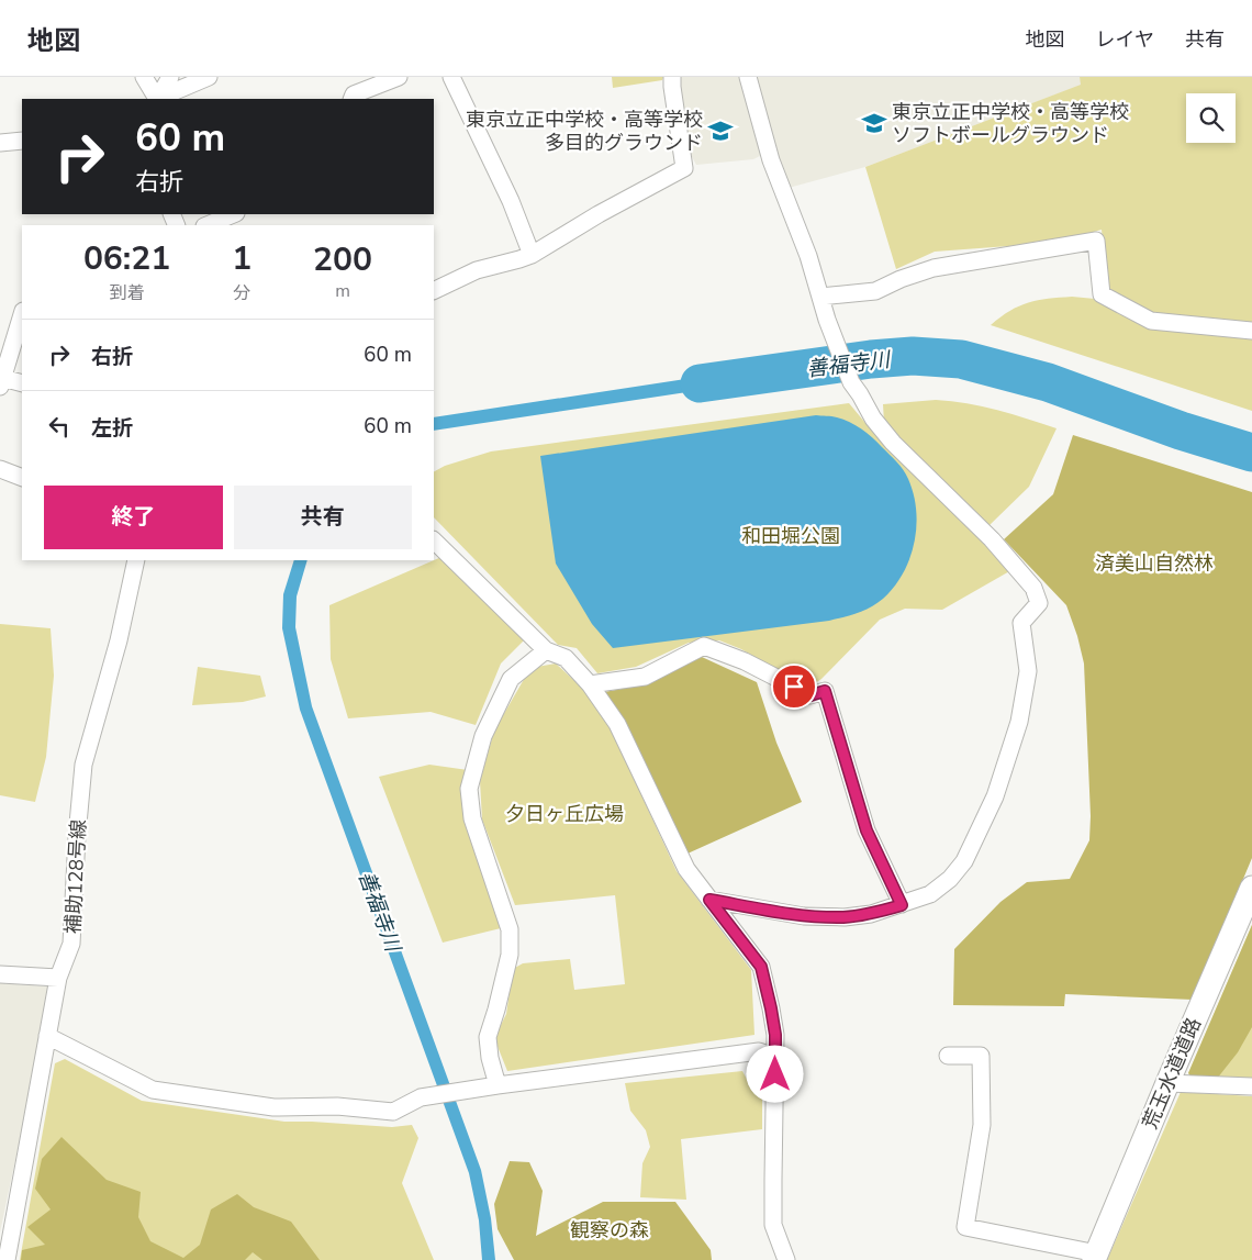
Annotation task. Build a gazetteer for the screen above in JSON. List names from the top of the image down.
{
  "streets": {
    "main road": ["荒玉水道道路"],
    "street": ["補助128号線"]
  },
  "water": ["善福寺川"],
  "parks": [
    "和田堀公園",
    "済美山自然林",
    "夕日ヶ丘広場",
    "観察の森"
  ],
  "places": {
    "school or university": ["東京立正中学校・高等学校 ソフトボールグラウンド", "東京立正中学校・高等学校 多目的グラウンド"]
  },
  "page": {
    "header": "地図",
    "nav": ["地図", "レイヤ", "共有"],
    "turn": ["60 m", "右折"],
    "eta": [
      "06:21",
      "到着",
      "1",
      "分",
      "200",
      "m"
    ],
    "list": [
      {
        "name": "右折",
        "value": "60 m"
      },
      {
        "name": "左折",
        "value": "60 m"
      }
    ],
    "buttons": ["終了", "共有"]
  }
}
